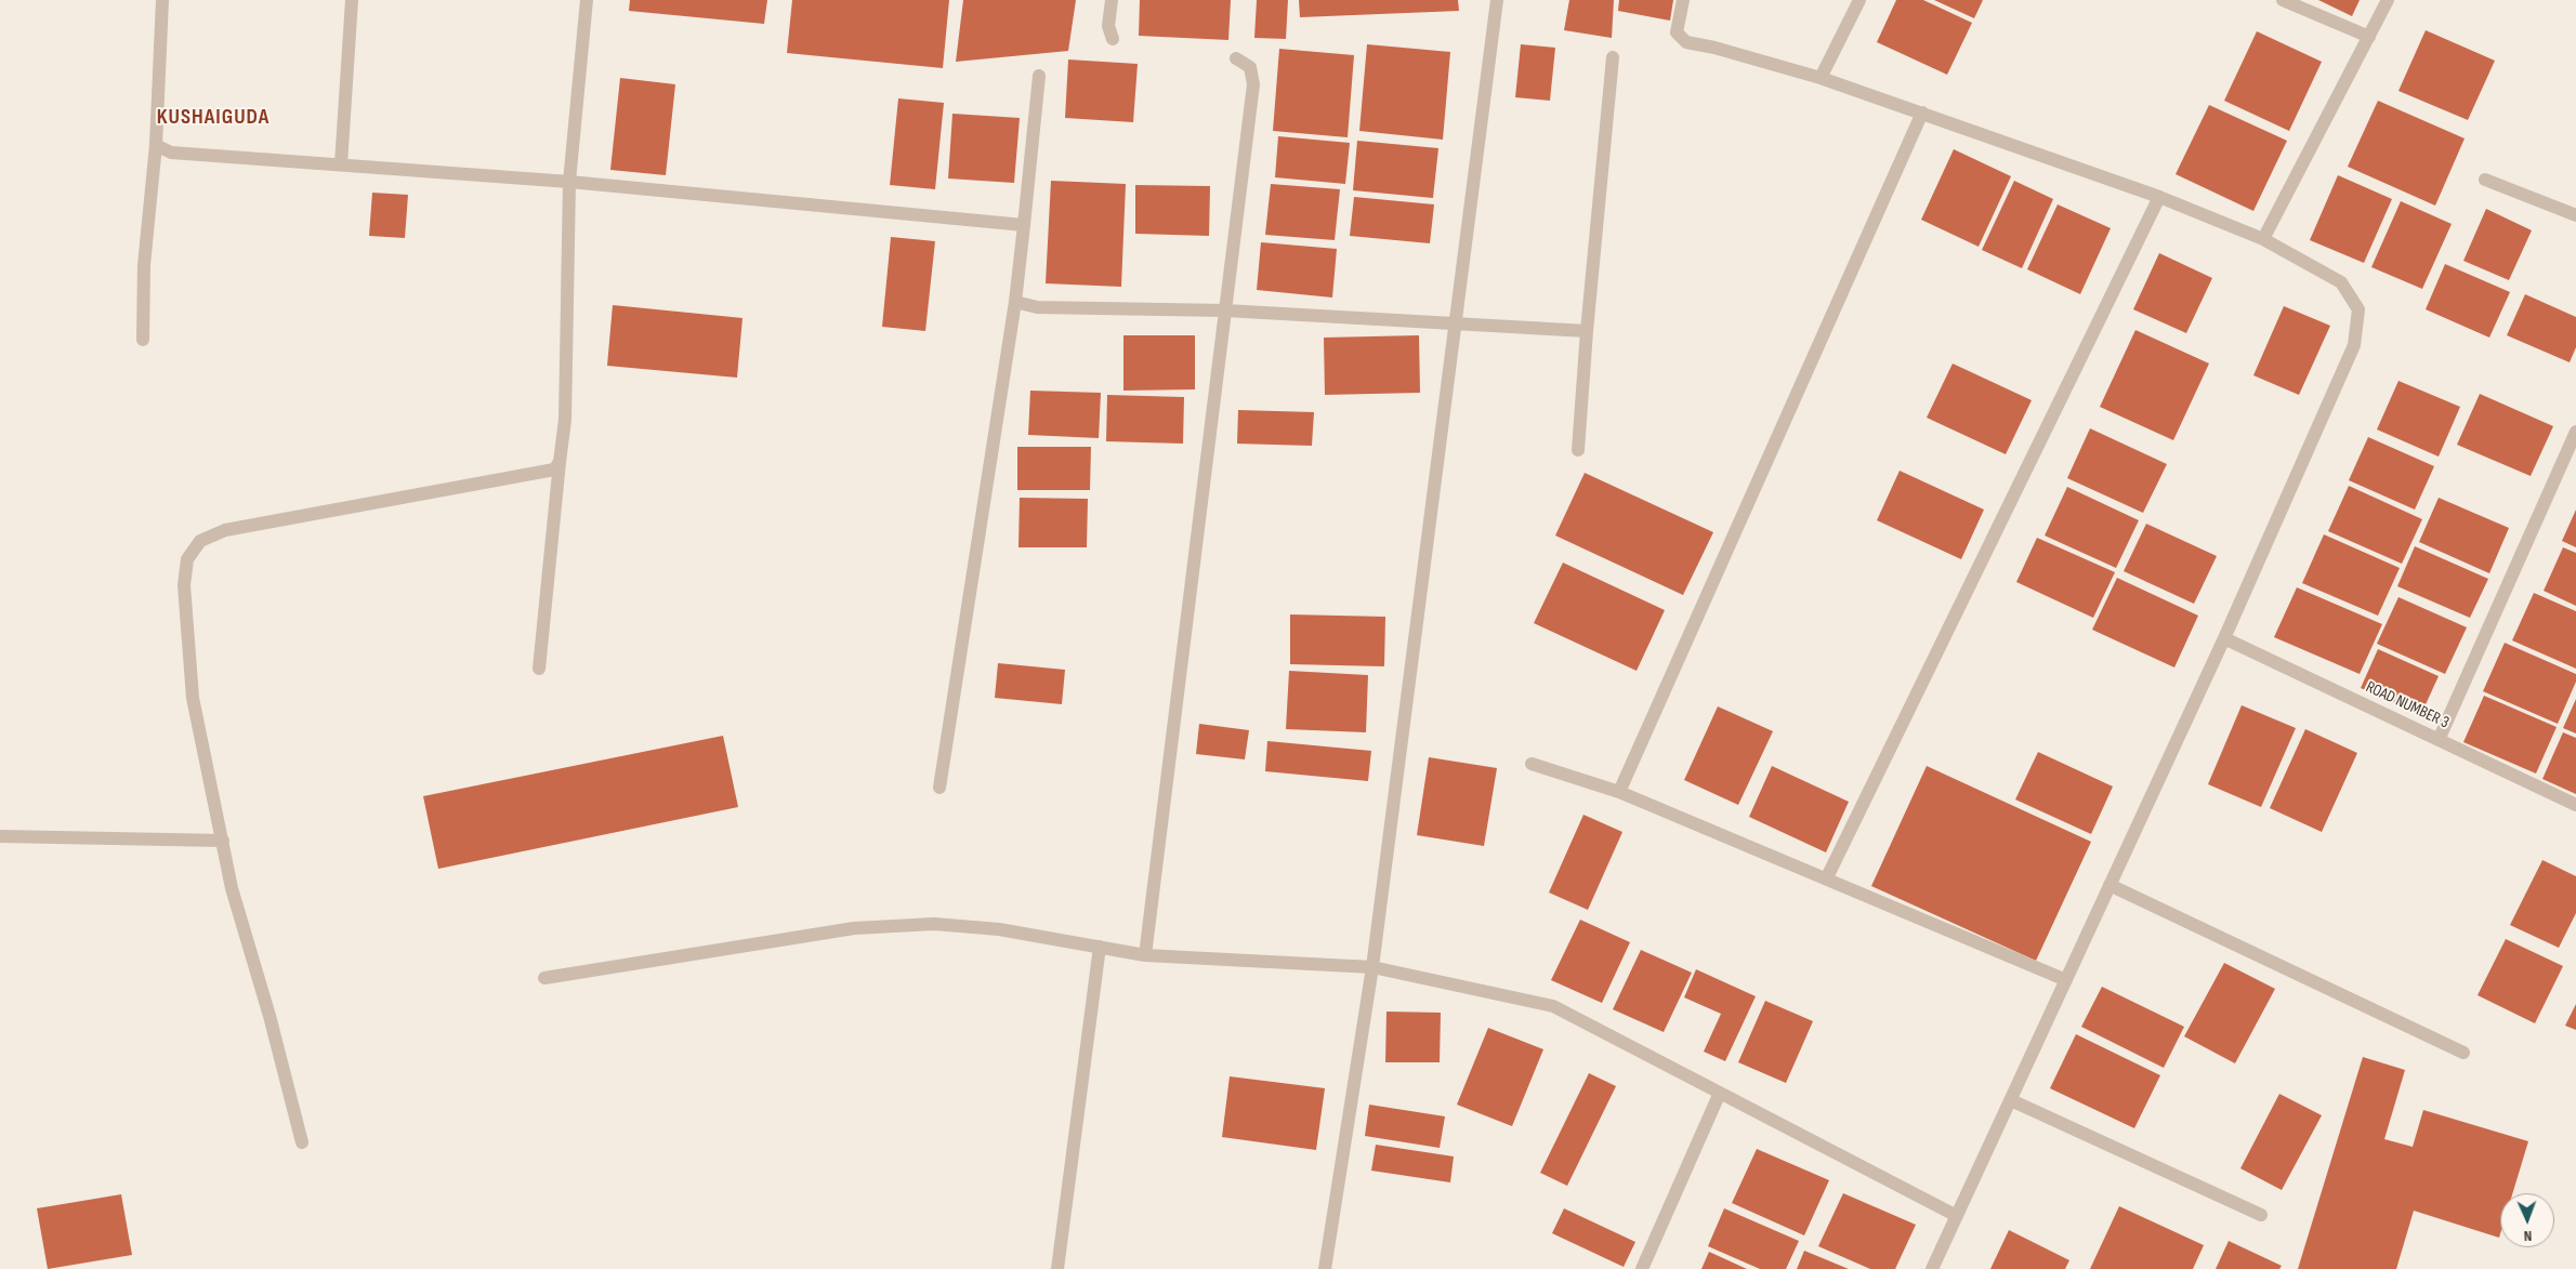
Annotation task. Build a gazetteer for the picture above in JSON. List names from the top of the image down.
{
  "streets": {
    "street": ["ROAD NUMBER 3"]
  },
  "districts": ["KUSHAIGUDA"],
  "north": "bottom"
}
